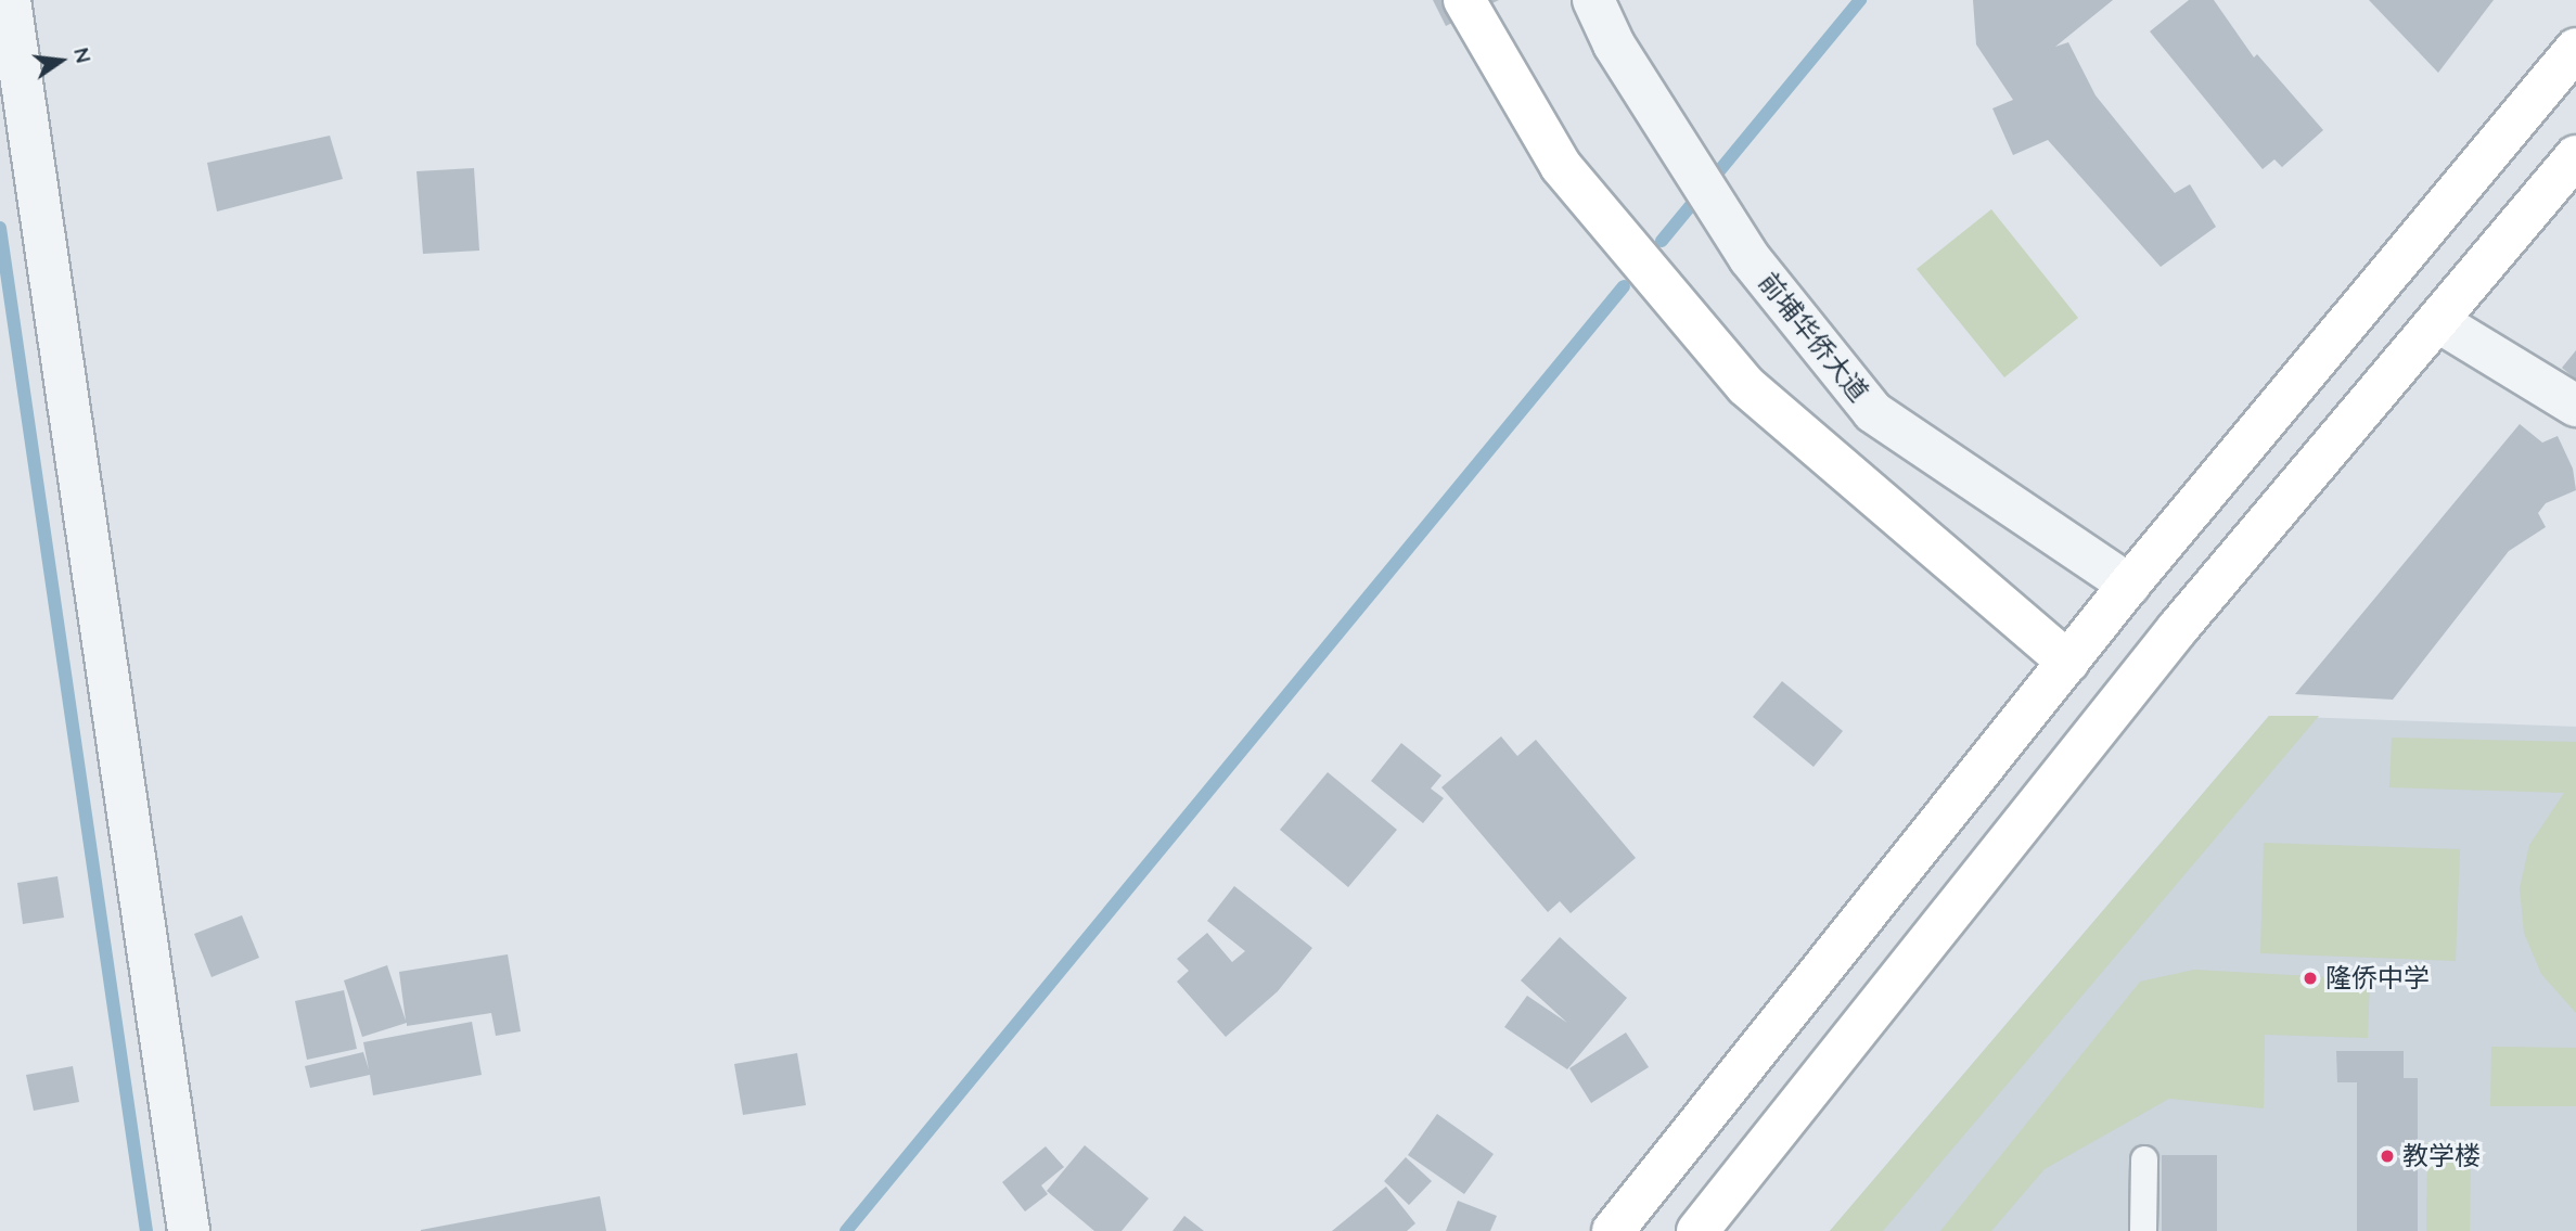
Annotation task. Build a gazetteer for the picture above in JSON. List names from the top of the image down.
{
  "streets": {
    "street": ["前埔华侨大道"]
  },
  "places": ["隆侨中学", "教学楼"],
  "north": "right"
}
